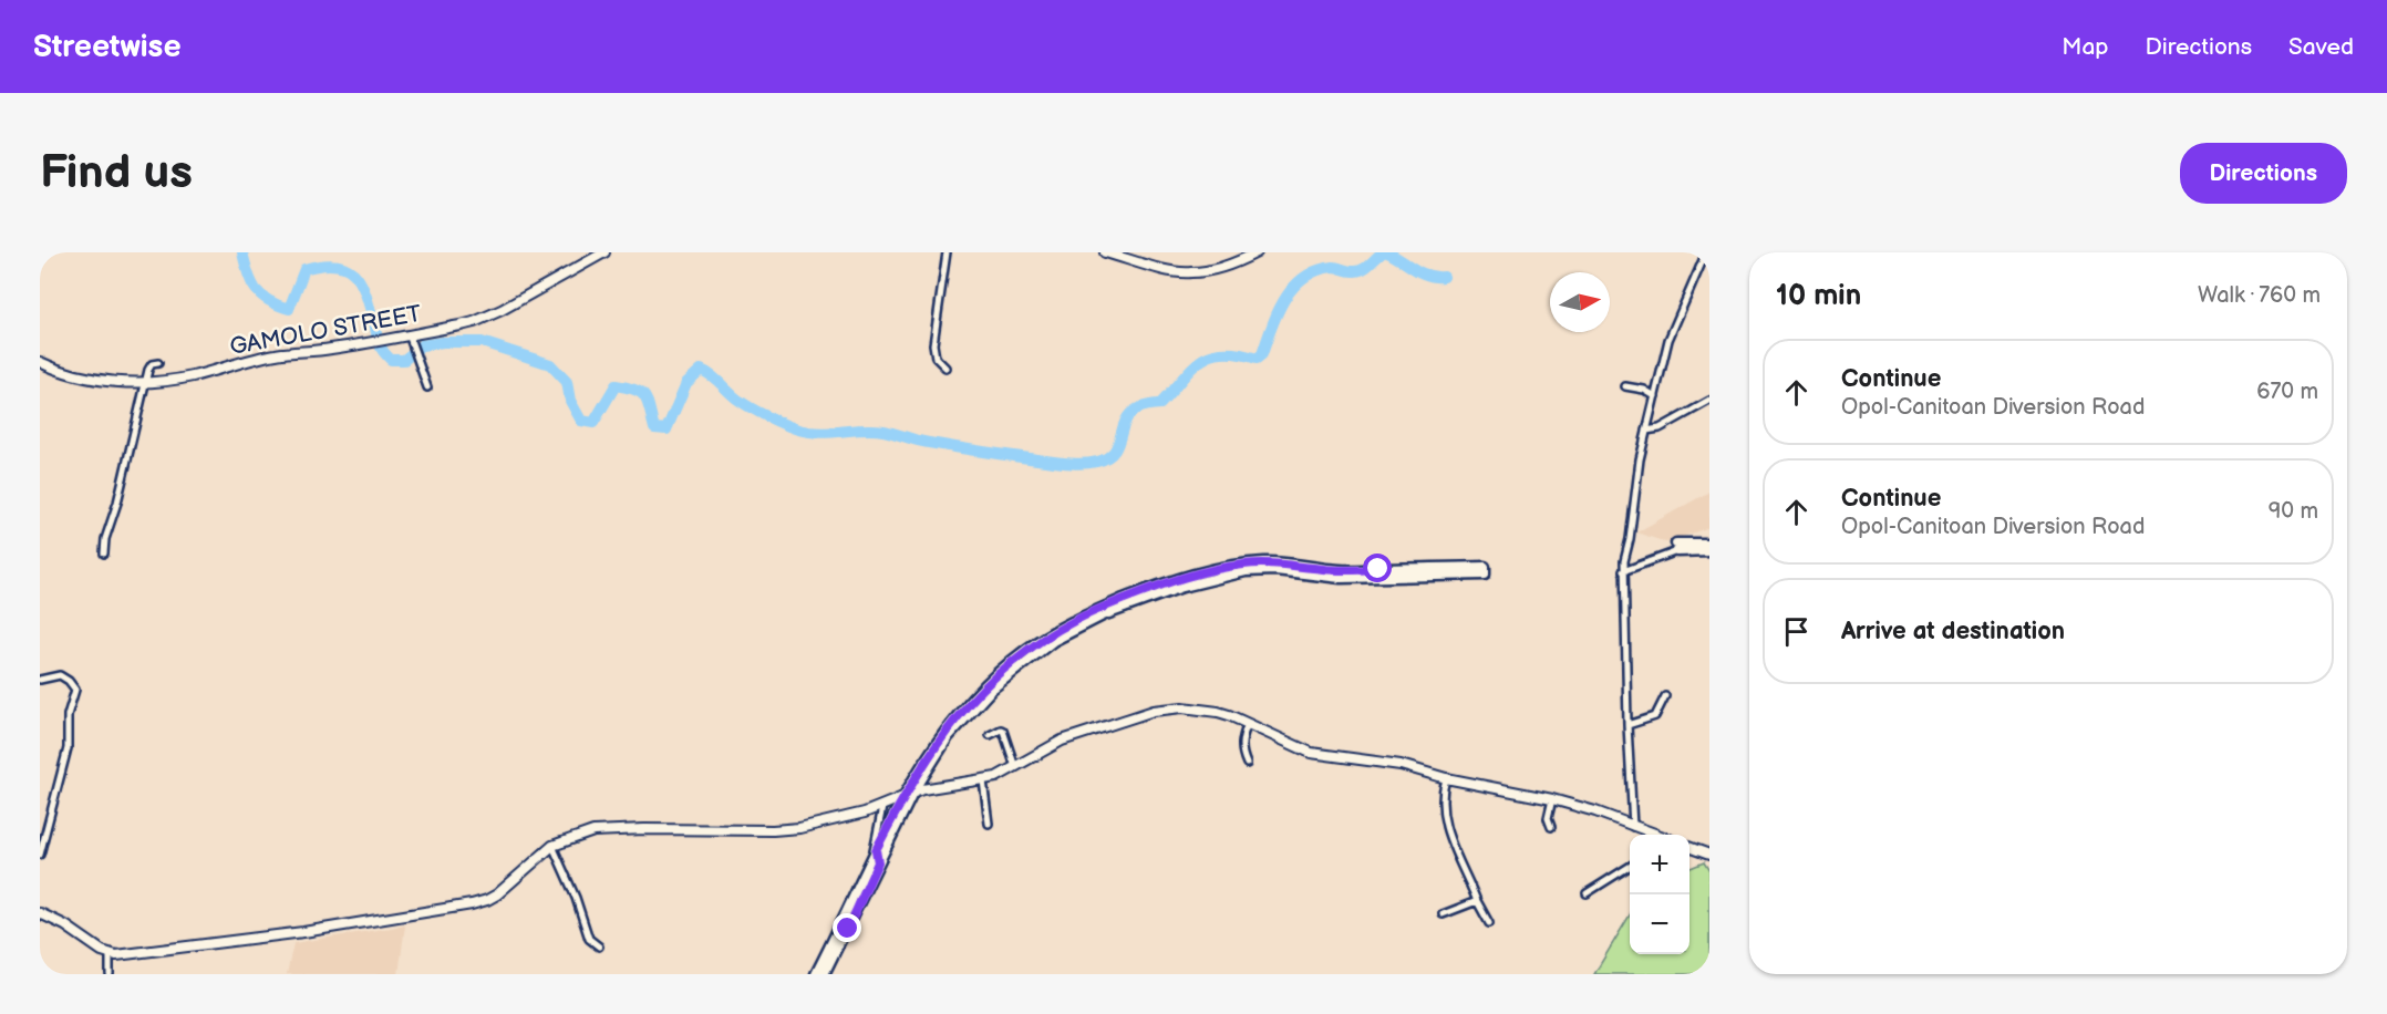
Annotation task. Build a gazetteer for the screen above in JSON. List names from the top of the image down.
{
  "streets": {
    "street": ["GAMOLO STREET"]
  },
  "north": "right",
  "page": {
    "header": "Streetwise",
    "nav": ["Map", "Directions", "Saved"],
    "buttons": "Directions",
    "title": "Find us",
    "heading": ["10 min", "Walk · 760 m"],
    "list": [
      ["Continue", "Opol-Canitoan Diversion Road", "670 m"],
      ["Continue", "Opol-Canitoan Diversion Road", "90 m"],
      "Arrive at destination"
    ],
    "map_buttons": ["+", "−"]
  }
}
